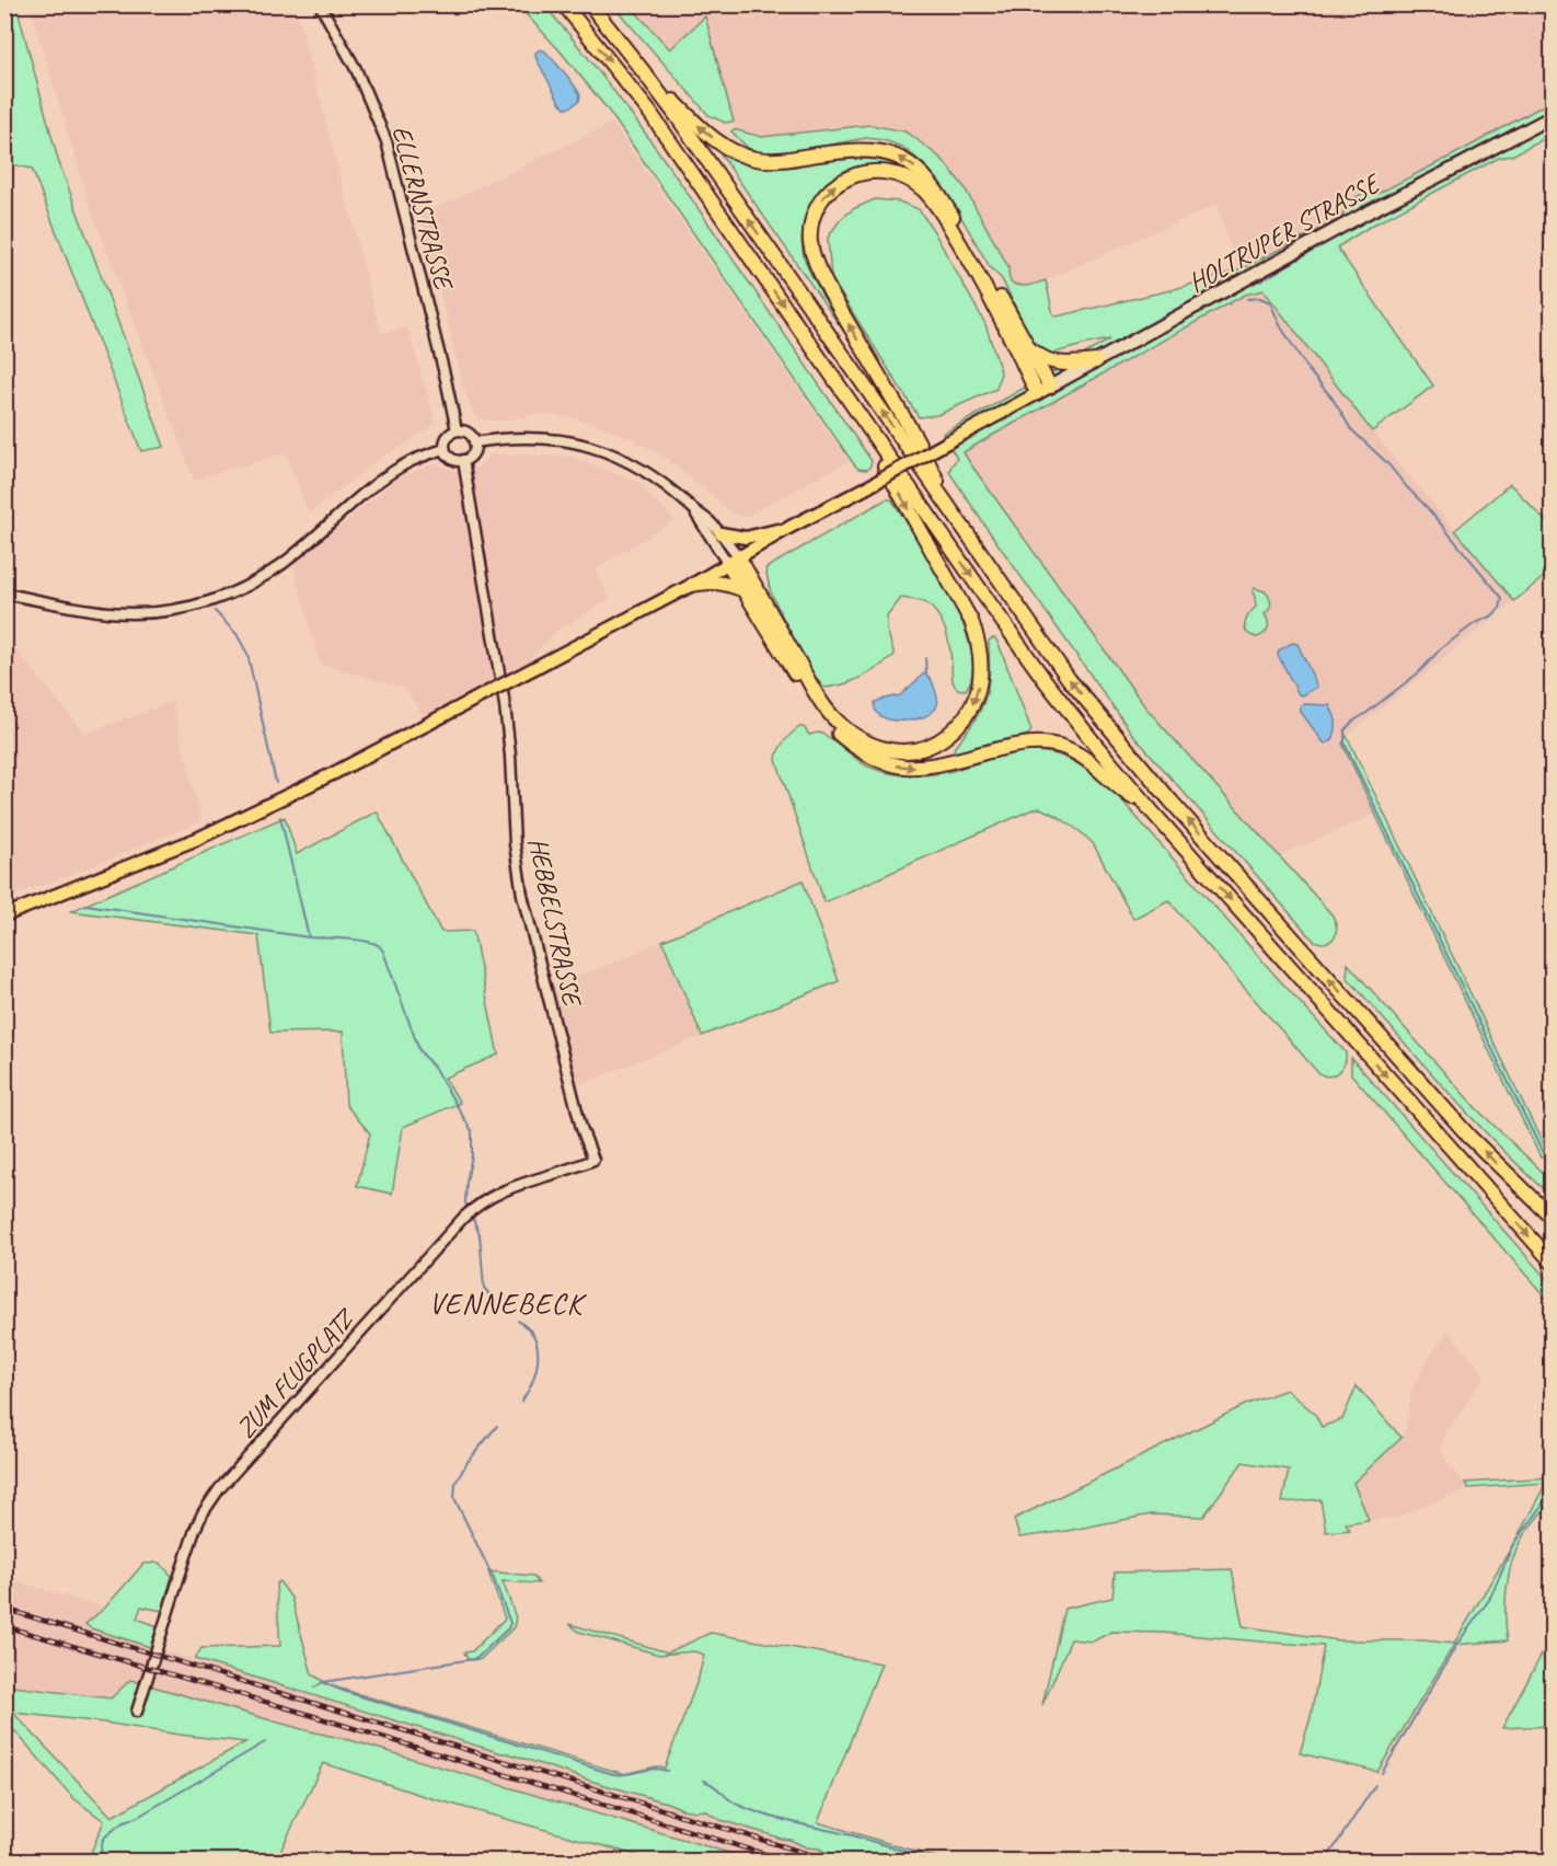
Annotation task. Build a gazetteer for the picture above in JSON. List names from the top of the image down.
{
  "streets": {
    "main road": ["HOLTRUPER STRASSE"],
    "street": ["ELLERNSTRASSE", "HEBBELSTRASSE", "ZUM FLUGPLATZ"]
  },
  "crossings": [
    ["ELLERNSTRASSE", "HEBBELSTRASSE"],
    ["HEBBELSTRASSE", "ZUM FLUGPLATZ"]
  ],
  "districts": ["VENNEBECK"]
}
